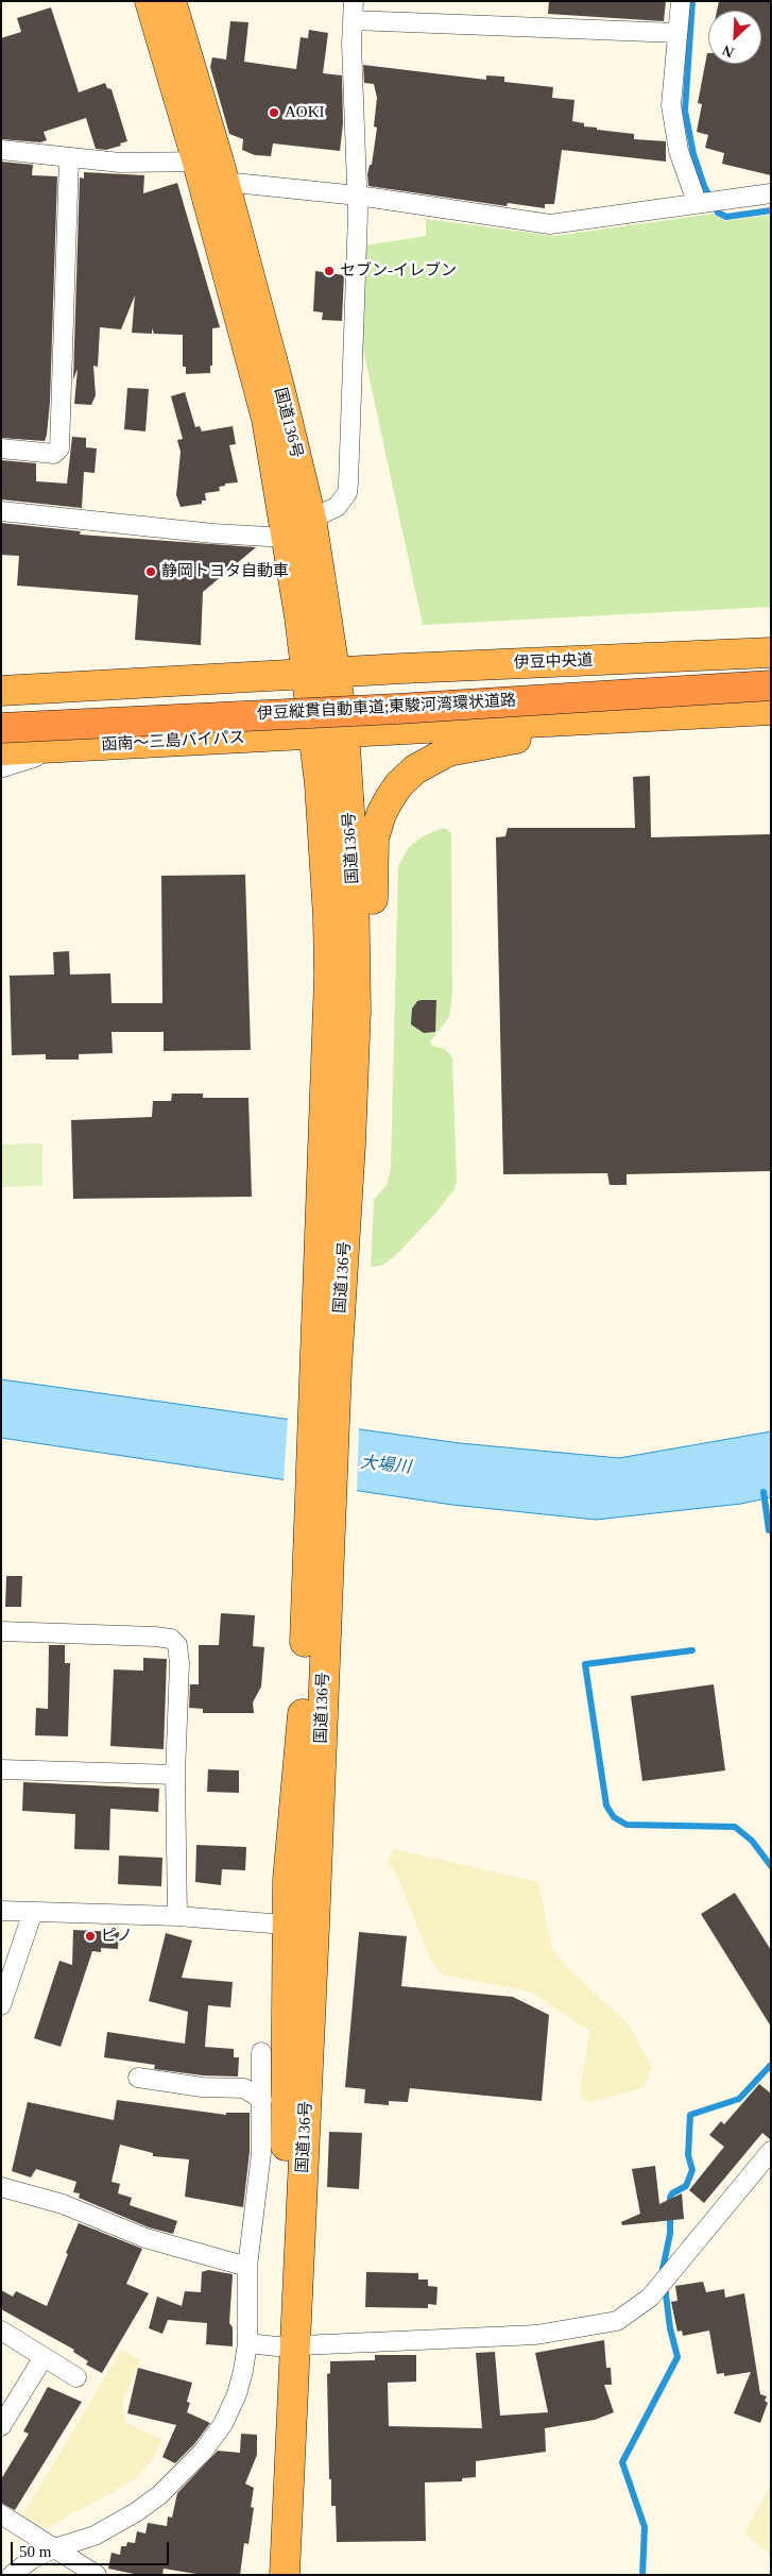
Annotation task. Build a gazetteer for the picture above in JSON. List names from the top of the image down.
{
  "streets": {
    "highway": [
      "国道136号",
      "伊豆中央道",
      "伊豆縦貫自動車道;東駿河湾環状道路",
      "函南～三島バイパス"
    ]
  },
  "crossings": [
    ["国道136号", "伊豆中央道"],
    ["国道136号", "函南～三島バイパス"]
  ],
  "water": ["大場川"],
  "places": [
    "AOKI",
    "セブン-イレブン",
    "静岡トヨタ自動車",
    "ピノ"
  ],
  "scale_bar": "50 m",
  "north": "bottom left"
}
